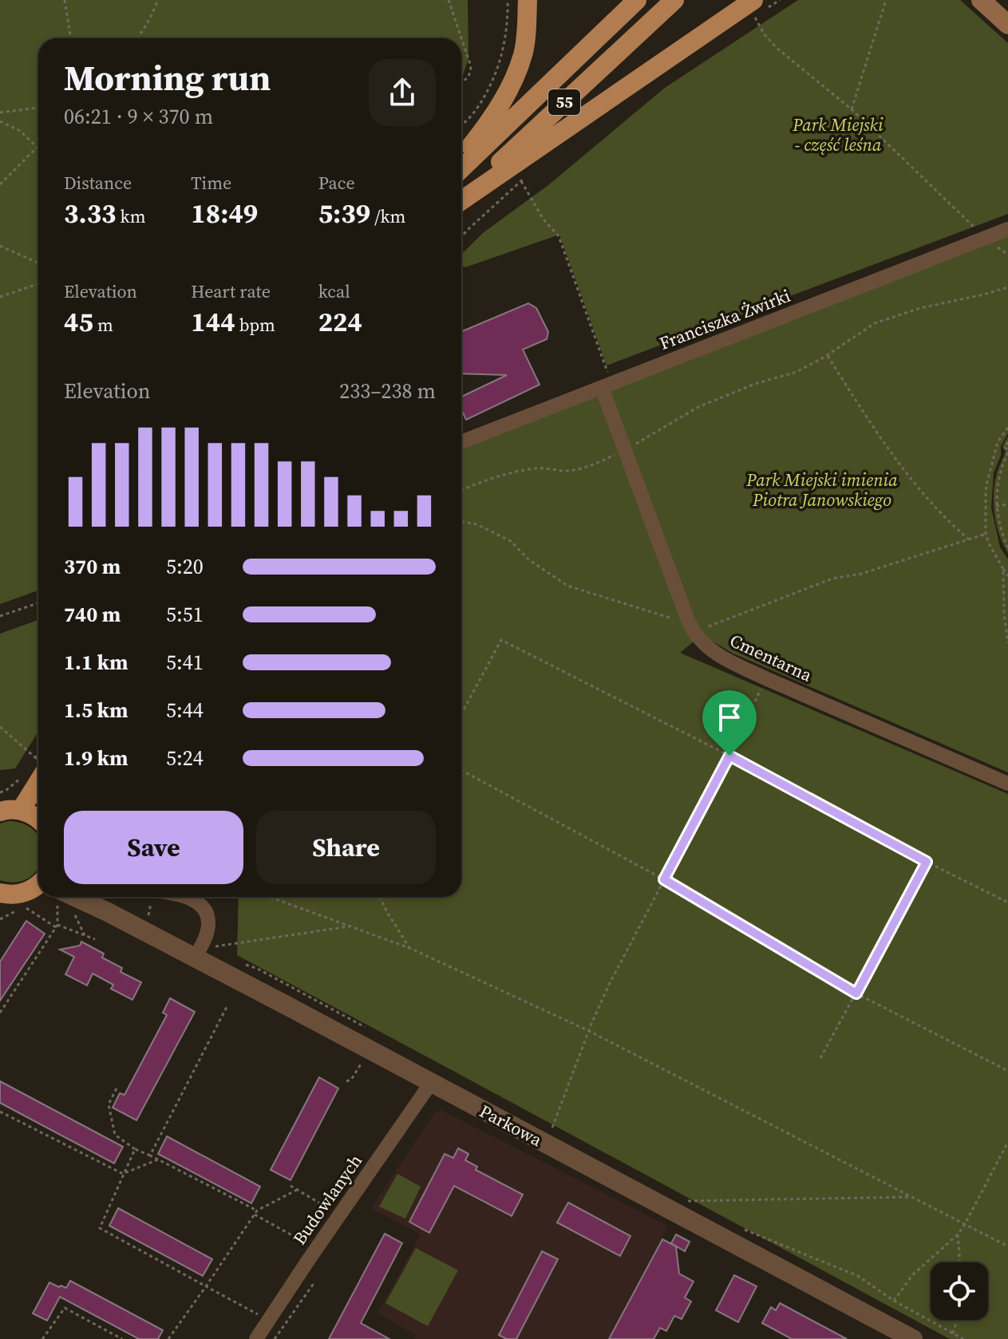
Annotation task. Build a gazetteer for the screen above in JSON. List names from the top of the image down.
{
  "streets": {
    "main road": ["55"],
    "street": [
      "Franciszka Żwirki",
      "Cmentarna",
      "Parkowa",
      "Budowlanych"
    ]
  },
  "crossings": [
    ["Franciszka Żwirki", "Cmentarna"],
    ["Parkowa", "Budowlanych"]
  ],
  "parks": ["Park Miejski - część leśna", "Park Miejski imienia Piotra Janowskiego"],
  "page": {
    "heading": ["Morning run", "06:21 · 9 × 370 m"],
    "stats": [
      ["Distance", "3.33 km"],
      ["Time", "18:49"],
      ["Pace", "5:39 /km"],
      ["Elevation", "45 m"],
      ["Heart rate", "144 bpm"],
      ["kcal", "224"]
    ],
    "chart": ["Elevation", "233–238 m"],
    "list": [
      {
        "name": "370 m",
        "note": "5:20"
      },
      {
        "name": "740 m",
        "note": "5:51"
      },
      {
        "name": "1.1 km",
        "note": "5:41"
      },
      {
        "name": "1.5 km",
        "note": "5:44"
      },
      {
        "name": "1.9 km",
        "note": "5:24"
      }
    ],
    "buttons": ["Save", "Share"]
  }
}
